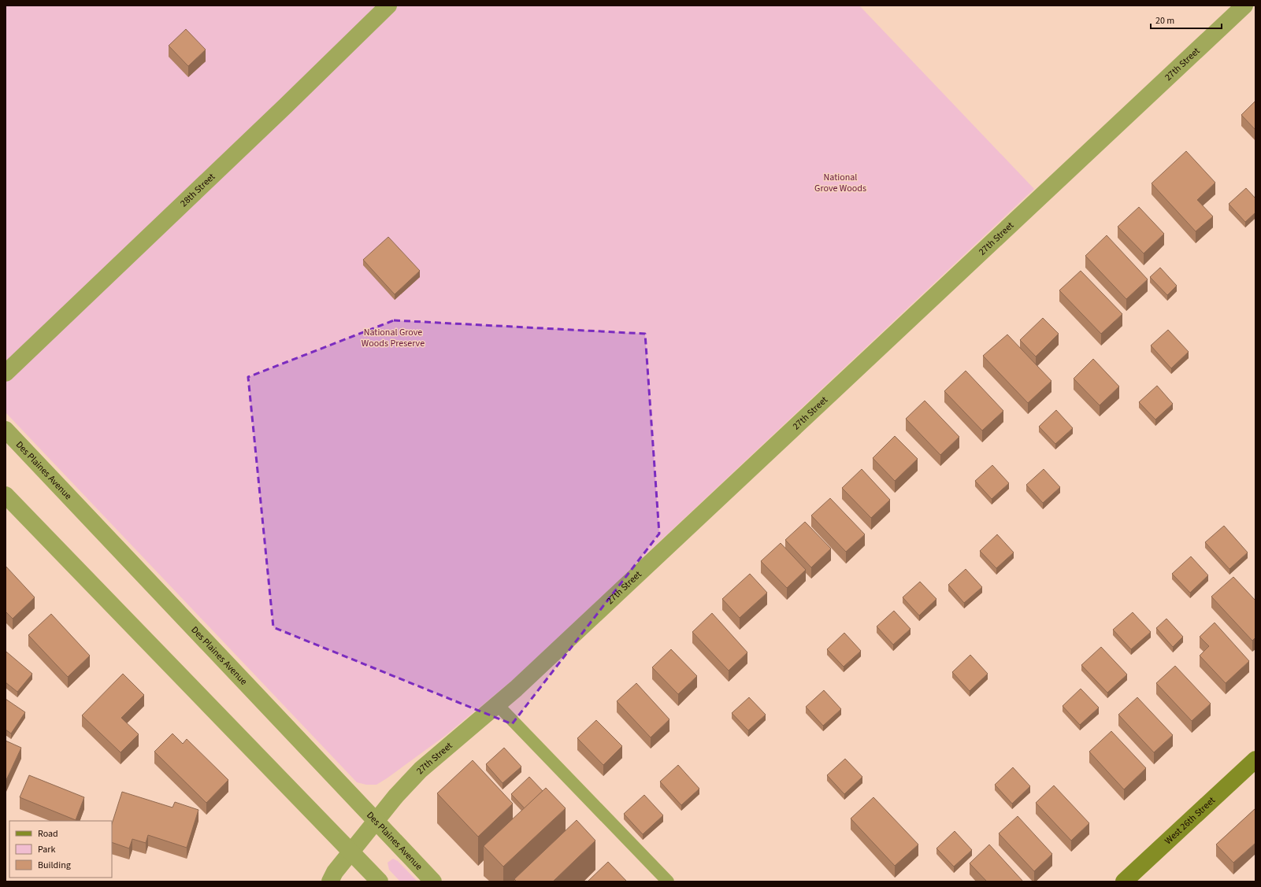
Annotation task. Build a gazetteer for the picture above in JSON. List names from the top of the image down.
{
  "streets": {
    "main road": ["West 26th Street"],
    "street": ["27th Street", "28th Street", "Des Plaines Avenue"]
  },
  "crossings": [
    ["27th Street", "Des Plaines Avenue"]
  ],
  "parks": ["National Grove Woods", "National Grove Woods Preserve"],
  "legend": ["Road", "Park", "Building"],
  "scale_bar": "20 m"
}
